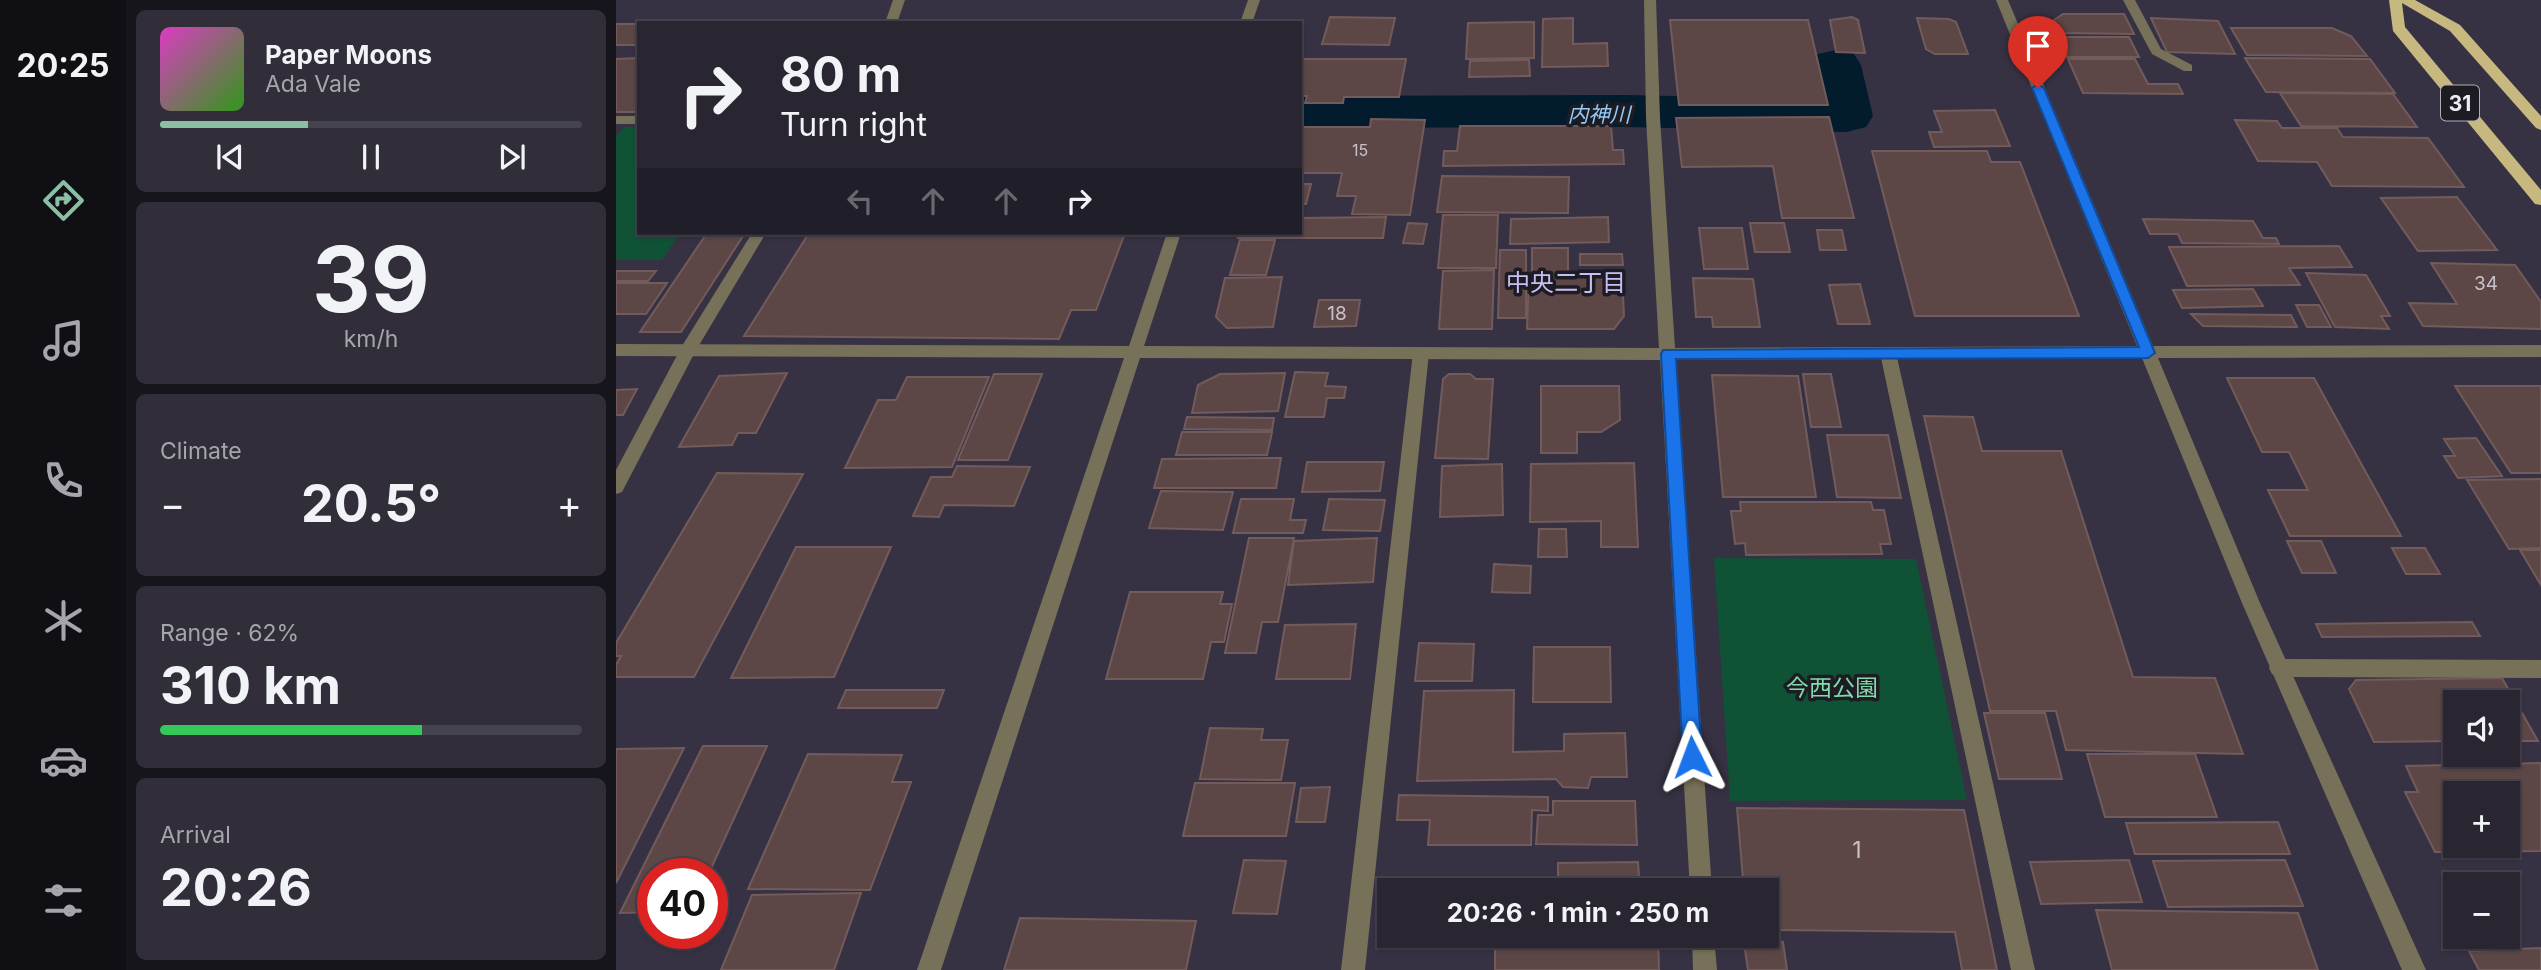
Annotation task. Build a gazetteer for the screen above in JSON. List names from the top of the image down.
{
  "streets": {
    "highway": ["31"]
  },
  "districts": ["中央二丁目"],
  "water": ["内神川"],
  "parks": ["今西公園"],
  "house_numbers": [
    "15",
    "34",
    "18",
    "1"
  ],
  "page": {
    "tabs": "20:25",
    "turn": ["80 m", "Turn right"],
    "song": ["Paper Moons", "Ada Vale"],
    "tile": [
      ["39", "km/h"],
      "Climate",
      ["Range · 62%", "310 km"],
      ["Arrival", "20:26"]
    ],
    "heat": ["−", "20.5°", "+"],
    "map_buttons": ["+", "−"],
    "limit": "40",
    "trip": "20:26 · 1 min · 250 m"
  }
}
